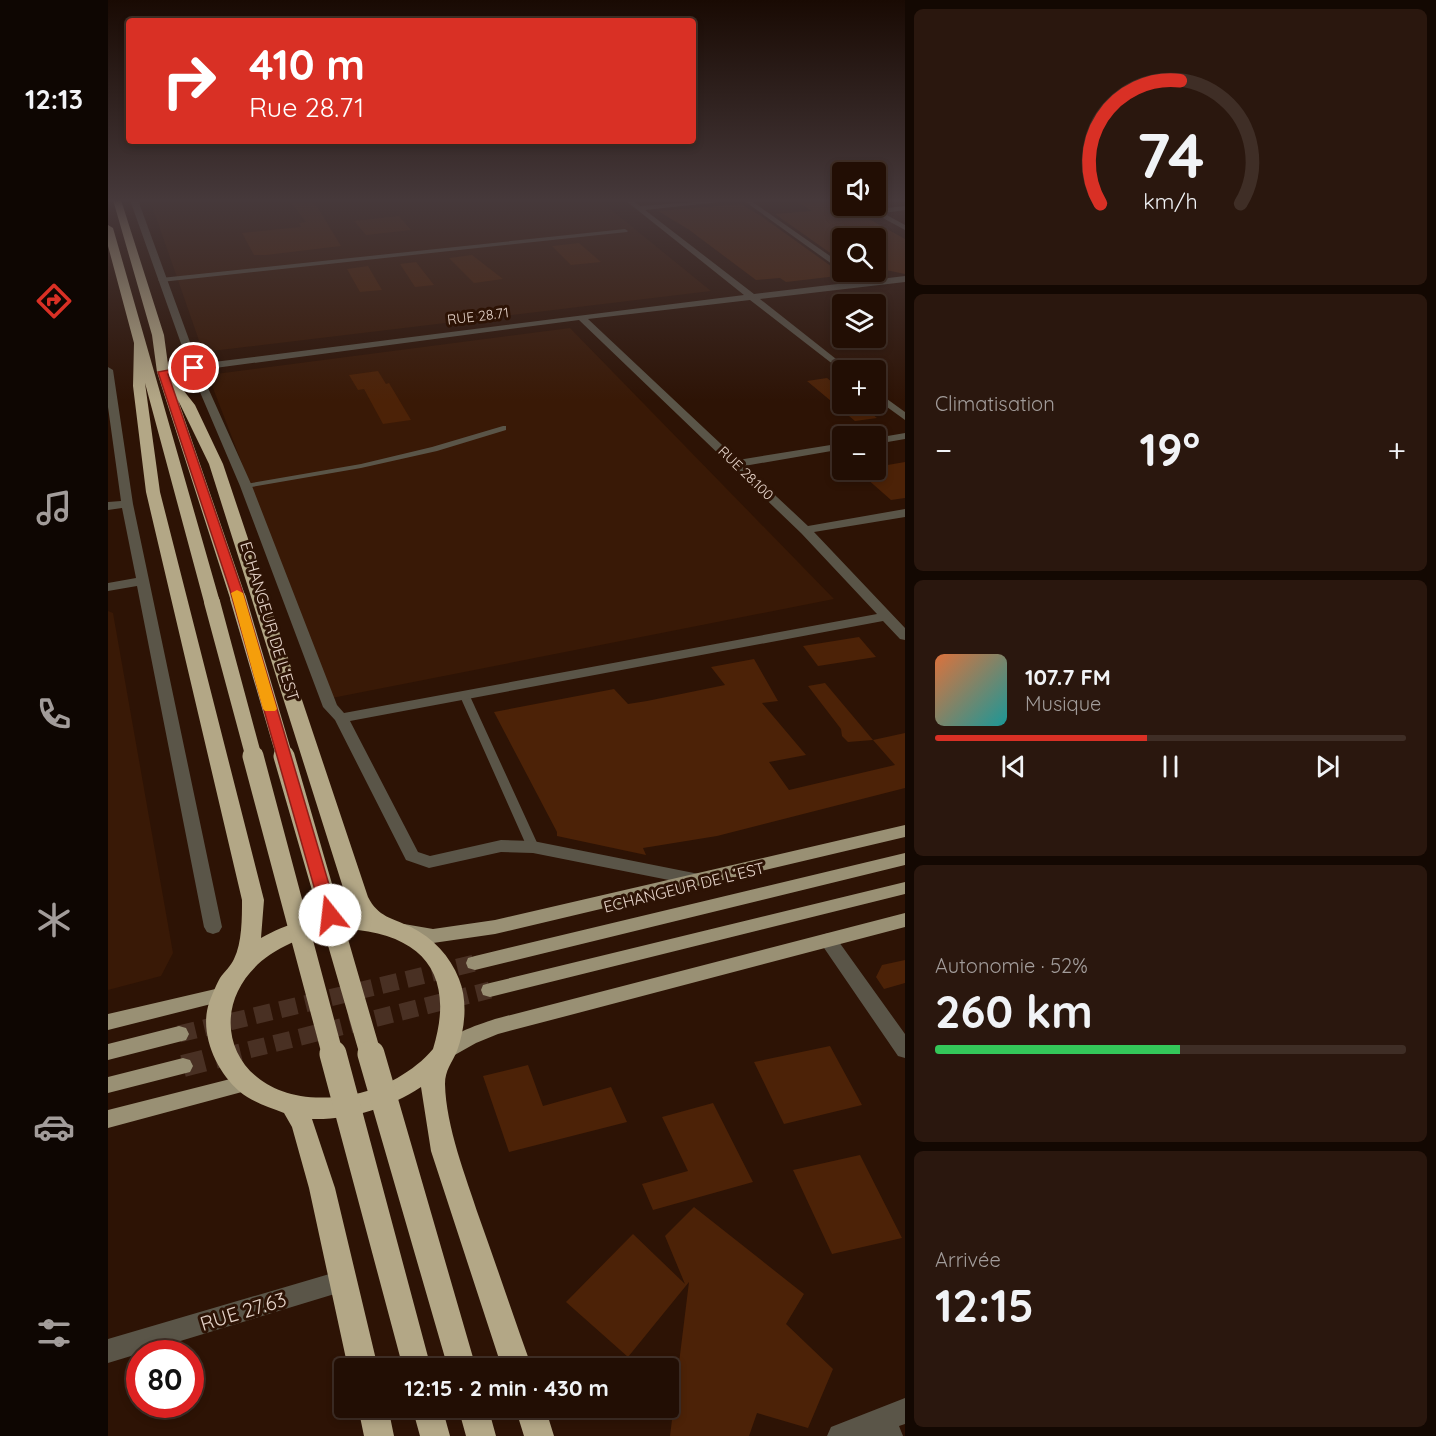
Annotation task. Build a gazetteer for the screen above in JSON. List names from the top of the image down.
{
  "streets": {
    "highway": ["ECHANGEUR DE L´EST"],
    "street": ["RUE 28.71", "RUE 28.100", "RUE 27.63"]
  },
  "crossings": [
    ["RUE 28.71", "RUE 28.100"],
    ["RUE 28.71", "ECHANGEUR DE L´EST"]
  ],
  "page": {
    "tabs": "12:13",
    "turn": ["410 m", "Rue 28.71"],
    "map_buttons": ["+", "−"],
    "tile": [
      "Climatisation",
      ["Autonomie · 52%", "260 km"],
      ["Arrivée", "12:15"]
    ],
    "heat": ["−", "19°", "+"],
    "song": ["107.7 FM", "Musique"],
    "limit": "80",
    "trip": "12:15 · 2 min · 430 m",
    "gauge": ["74", "km/h"]
  }
}
